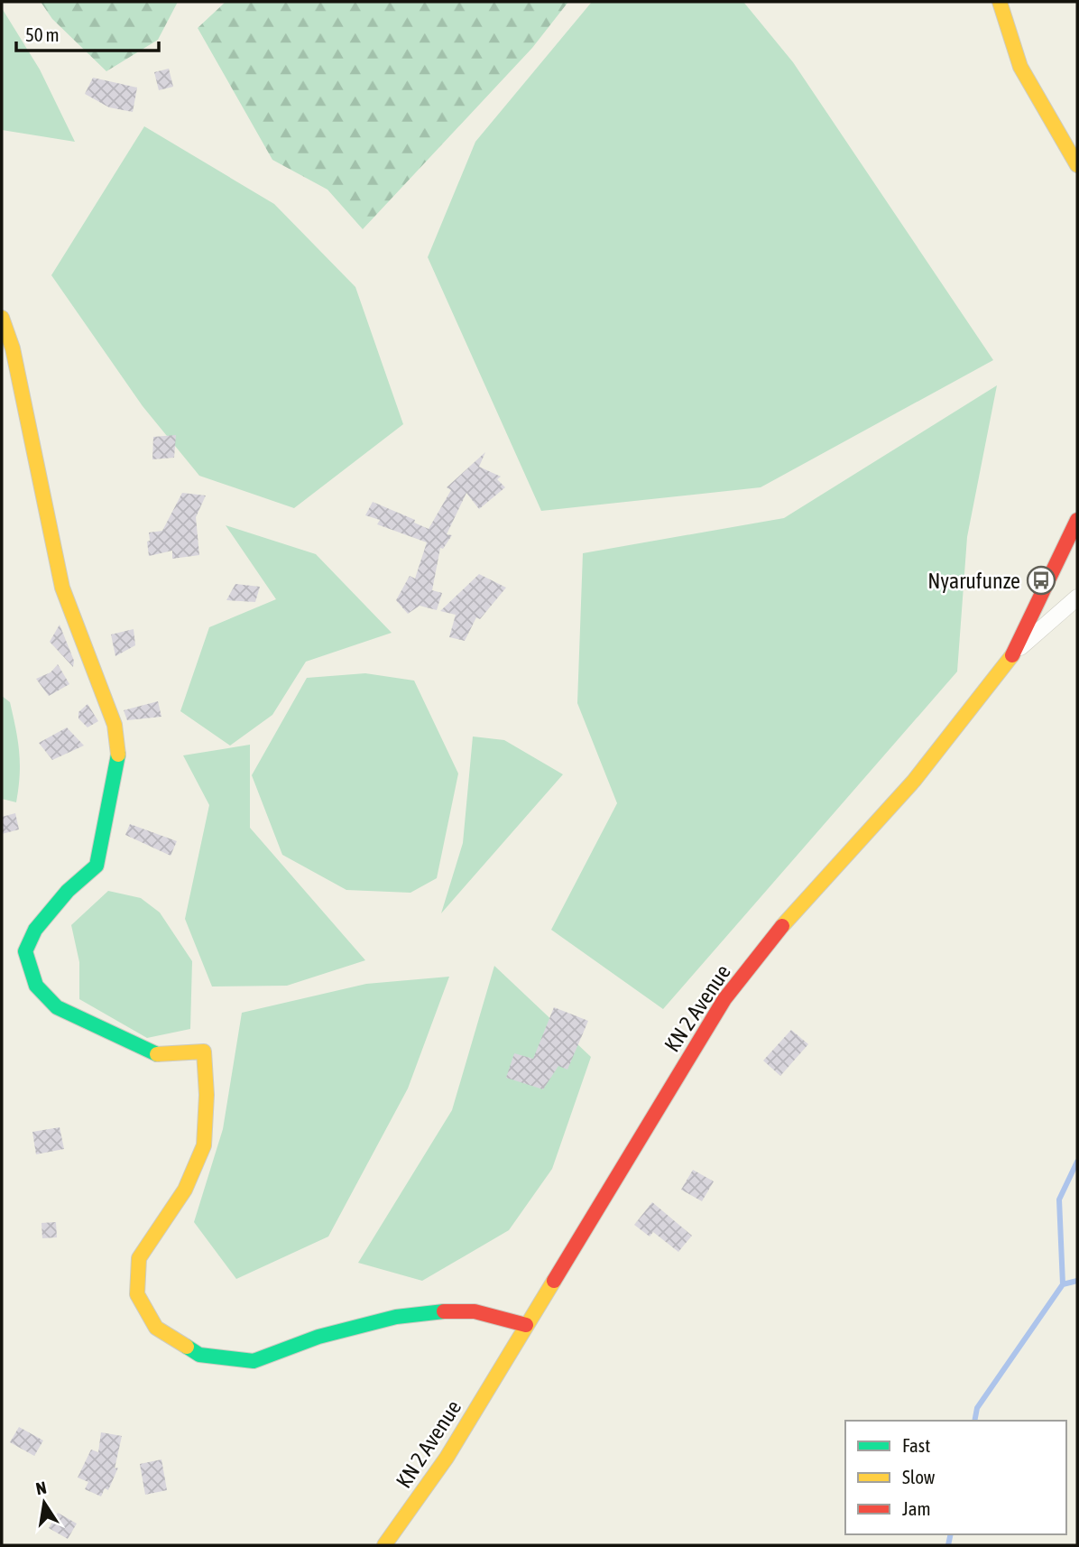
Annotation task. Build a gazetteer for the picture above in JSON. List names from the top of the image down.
{
  "streets": {
    "street": ["KN 2 Avenue"]
  },
  "places": {
    "bus stop": ["Nyarufunze"]
  },
  "legend": ["Fast", "Slow", "Jam"],
  "scale_bar": "50 m",
  "north": "top"
}
